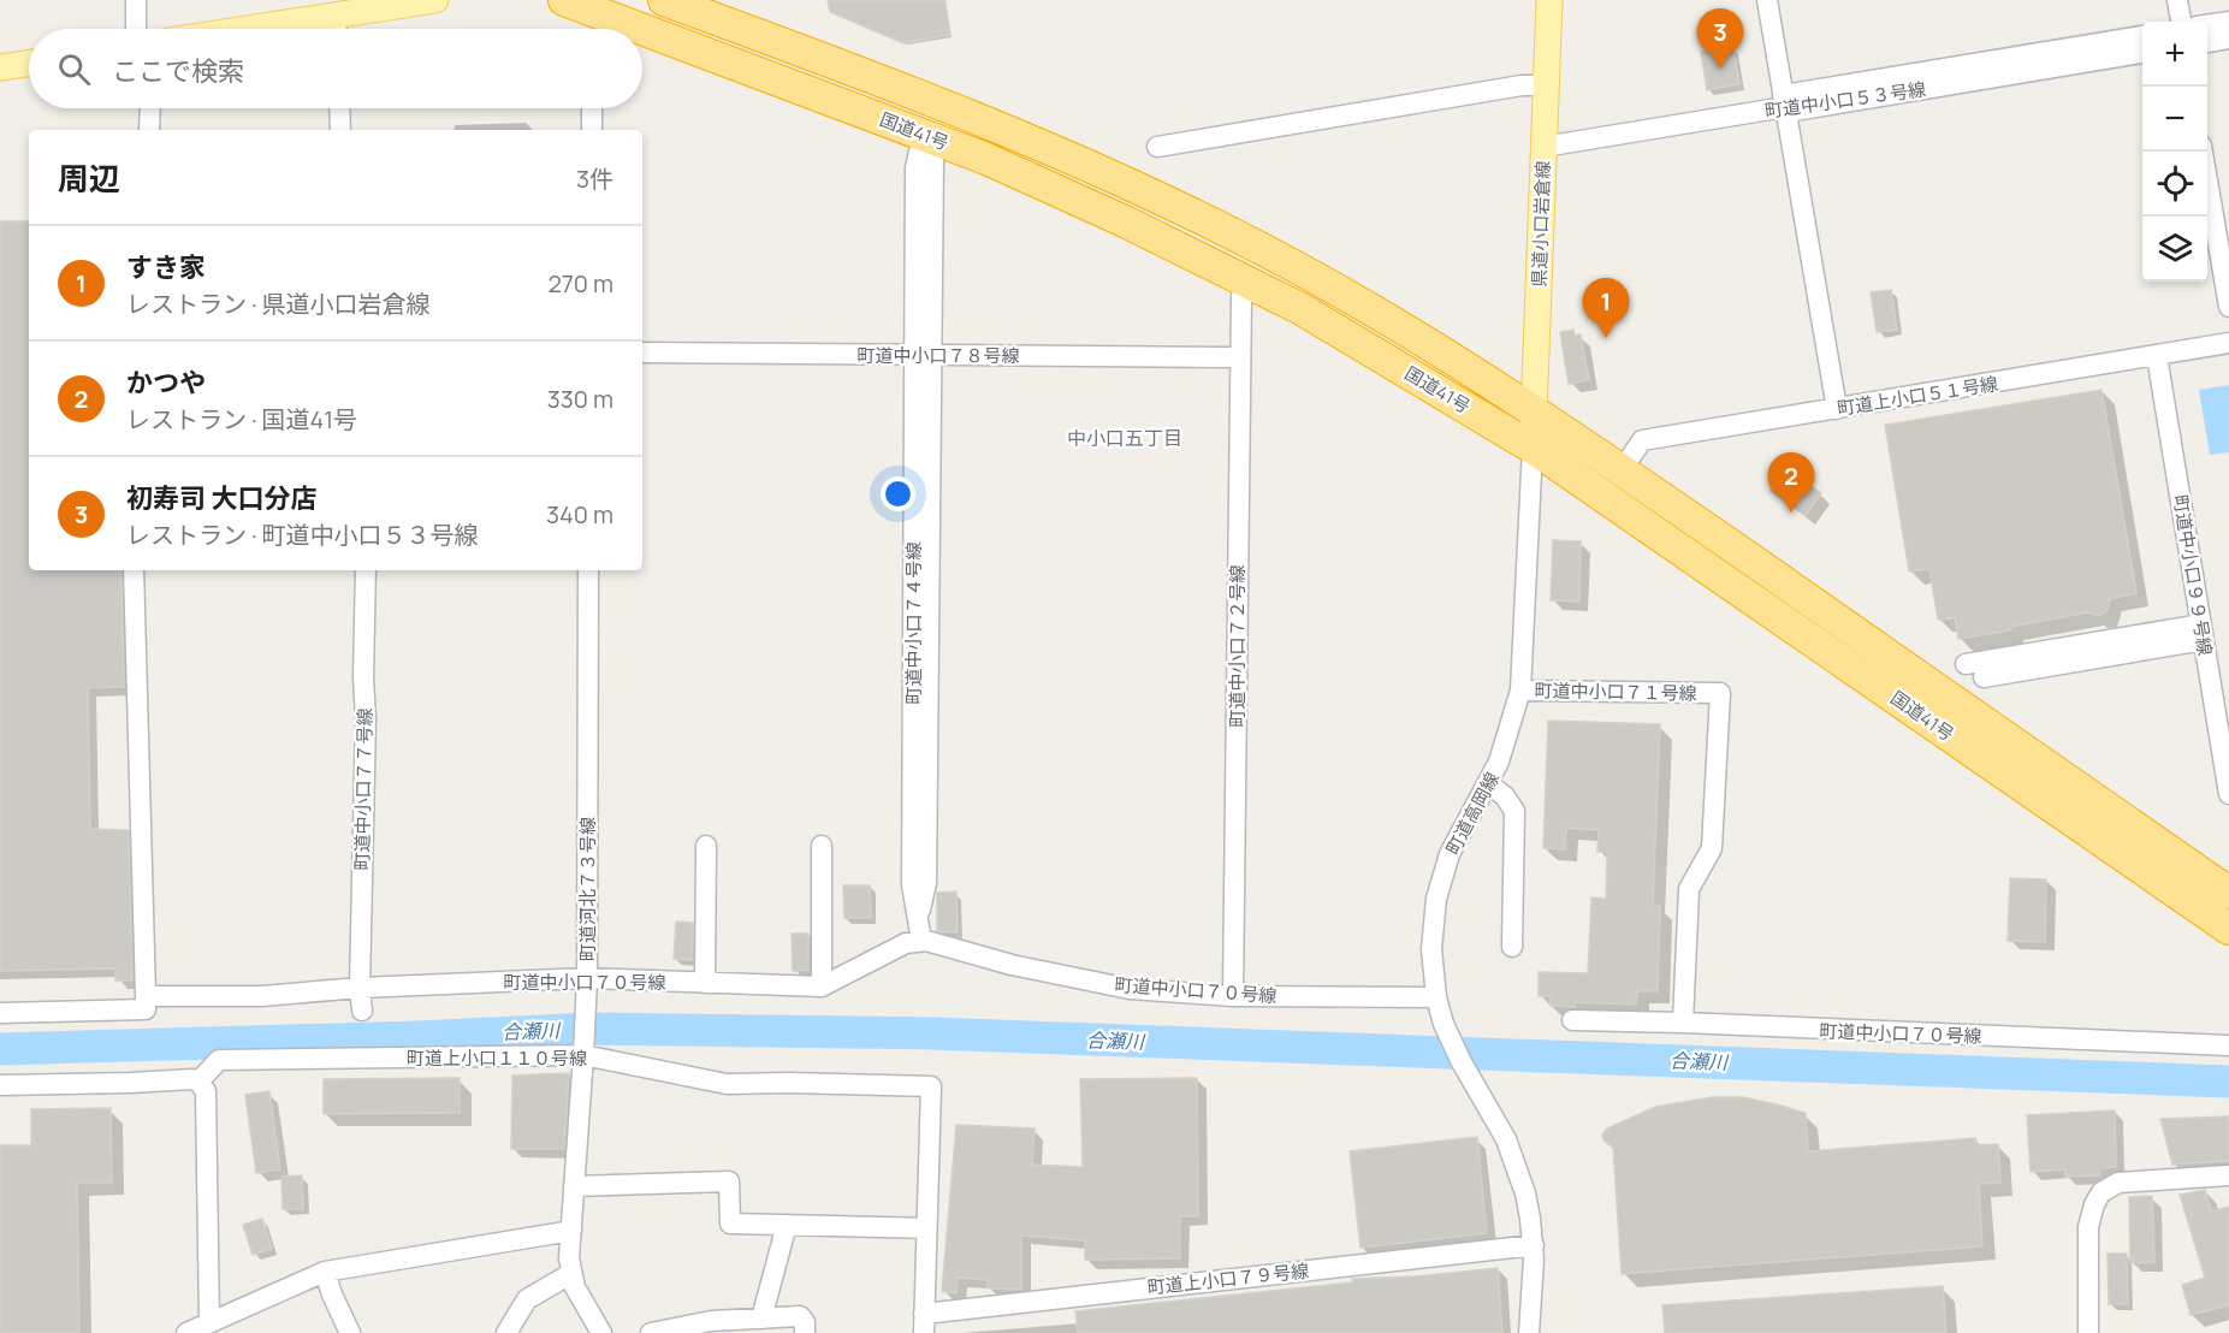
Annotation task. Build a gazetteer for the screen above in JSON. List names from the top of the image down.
{
  "streets": {
    "highway": ["国道41号"],
    "main road": ["県道小口岩倉線"],
    "street": [
      "町道中小口５３号線",
      "町道中小口７８号線",
      "町道上小口５１号線",
      "町道中小口９９号線",
      "町道中小口７４号線",
      "町道中小口７２号線",
      "町道中小口７１号線",
      "町道中小口７７号線",
      "町道高岡線",
      "町道河北７３号線",
      "町道中小口７０号線",
      "町道上小口１１０号線",
      "町道上小口７９号線"
    ]
  },
  "crossings": [
    ["町道中小口５３号線", "県道小口岩倉線"],
    ["国道41号", "県道小口岩倉線"],
    ["国道41号", "町道上小口５１号線"],
    ["国道41号", "町道高岡線"],
    ["県道小口岩倉線", "町道高岡線"],
    ["町道中小口７８号線", "町道中小口７４号線"],
    ["町道中小口７８号線", "町道中小口７２号線"],
    ["町道上小口５１号線", "町道中小口９９号線"],
    ["町道中小口７４号線", "町道中小口７０号線"],
    ["町道中小口７２号線", "町道中小口７０号線"],
    ["町道中小口７１号線", "町道高岡線"],
    ["町道中小口７１号線", "町道中小口７０号線"],
    ["町道中小口７７号線", "町道中小口７０号線"],
    ["町道高岡線", "町道中小口７０号線"],
    ["町道高岡線", "町道上小口７９号線"],
    ["町道河北７３号線", "町道中小口７０号線"],
    ["町道河北７３号線", "町道上小口１１０号線"]
  ],
  "districts": ["中小口五丁目"],
  "water": ["合瀬川"],
  "page": {
    "pins": ["3", "1", "2"],
    "map_buttons": ["+", "−"],
    "search": "ここで検索",
    "heading": ["周辺", "3件"],
    "list": [
      {
        "mark": "1",
        "name": "すき家",
        "note": "レストラン · 県道小口岩倉線",
        "value": "270 m"
      },
      {
        "mark": "2",
        "name": "かつや",
        "note": "レストラン · 国道41号",
        "value": "330 m"
      },
      {
        "mark": "3",
        "name": "初寿司 大口分店",
        "note": "レストラン · 町道中小口５３号線",
        "value": "340 m"
      }
    ]
  }
}
